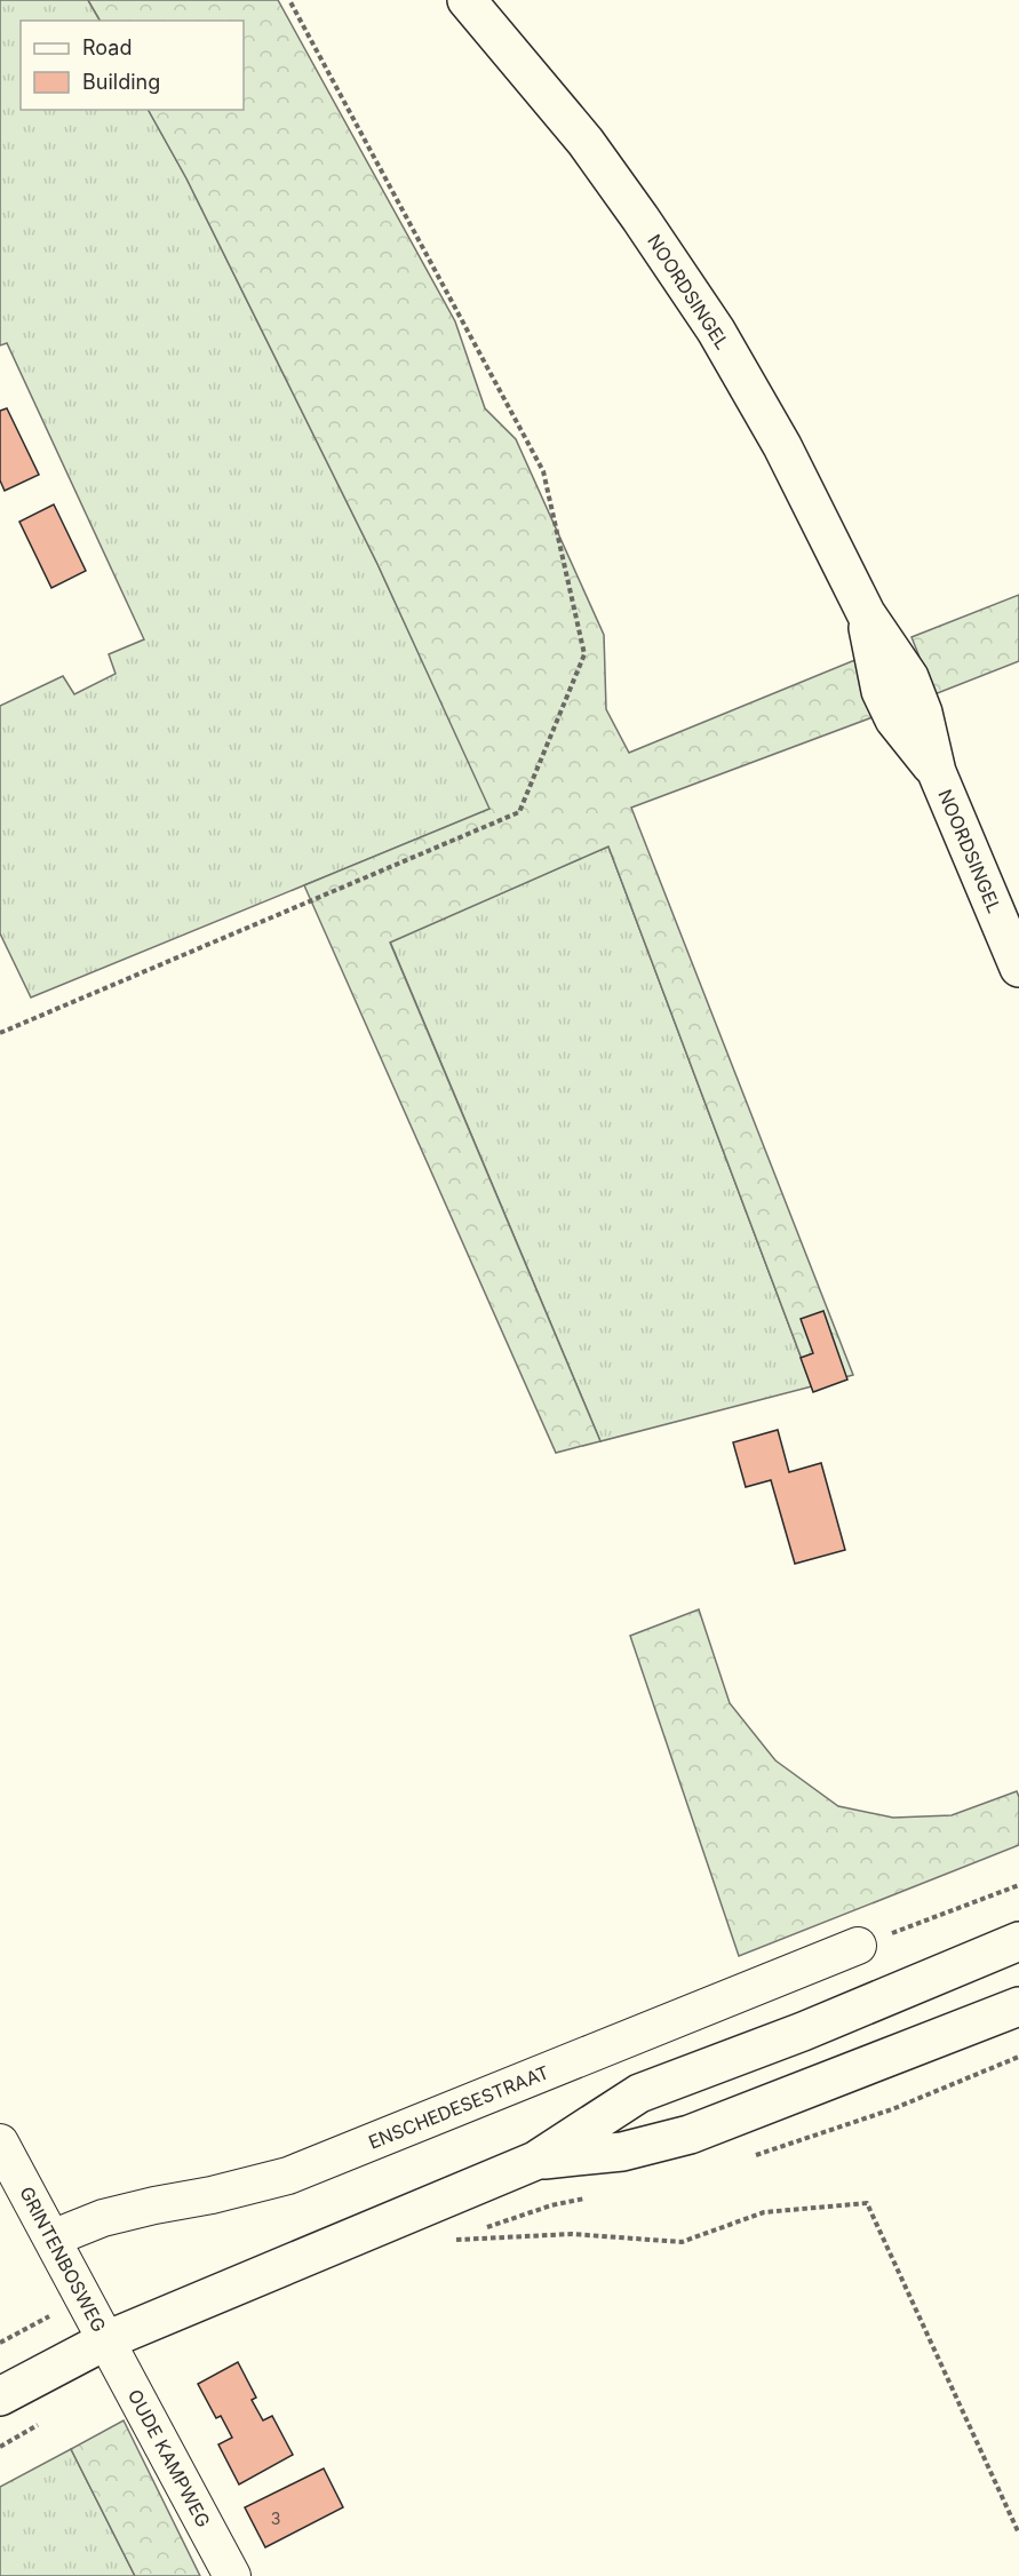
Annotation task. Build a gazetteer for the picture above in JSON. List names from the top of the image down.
{
  "streets": {
    "main road": ["NOORDSINGEL"],
    "street": ["ENSCHEDESESTRAAT", "GRINTENBOSWEG", "OUDE KAMPWEG"]
  },
  "crossings": [
    ["ENSCHEDESESTRAAT", "GRINTENBOSWEG"],
    ["GRINTENBOSWEG", "OUDE KAMPWEG"]
  ],
  "house_numbers": ["3"],
  "legend": ["Road", "Building"]
}
